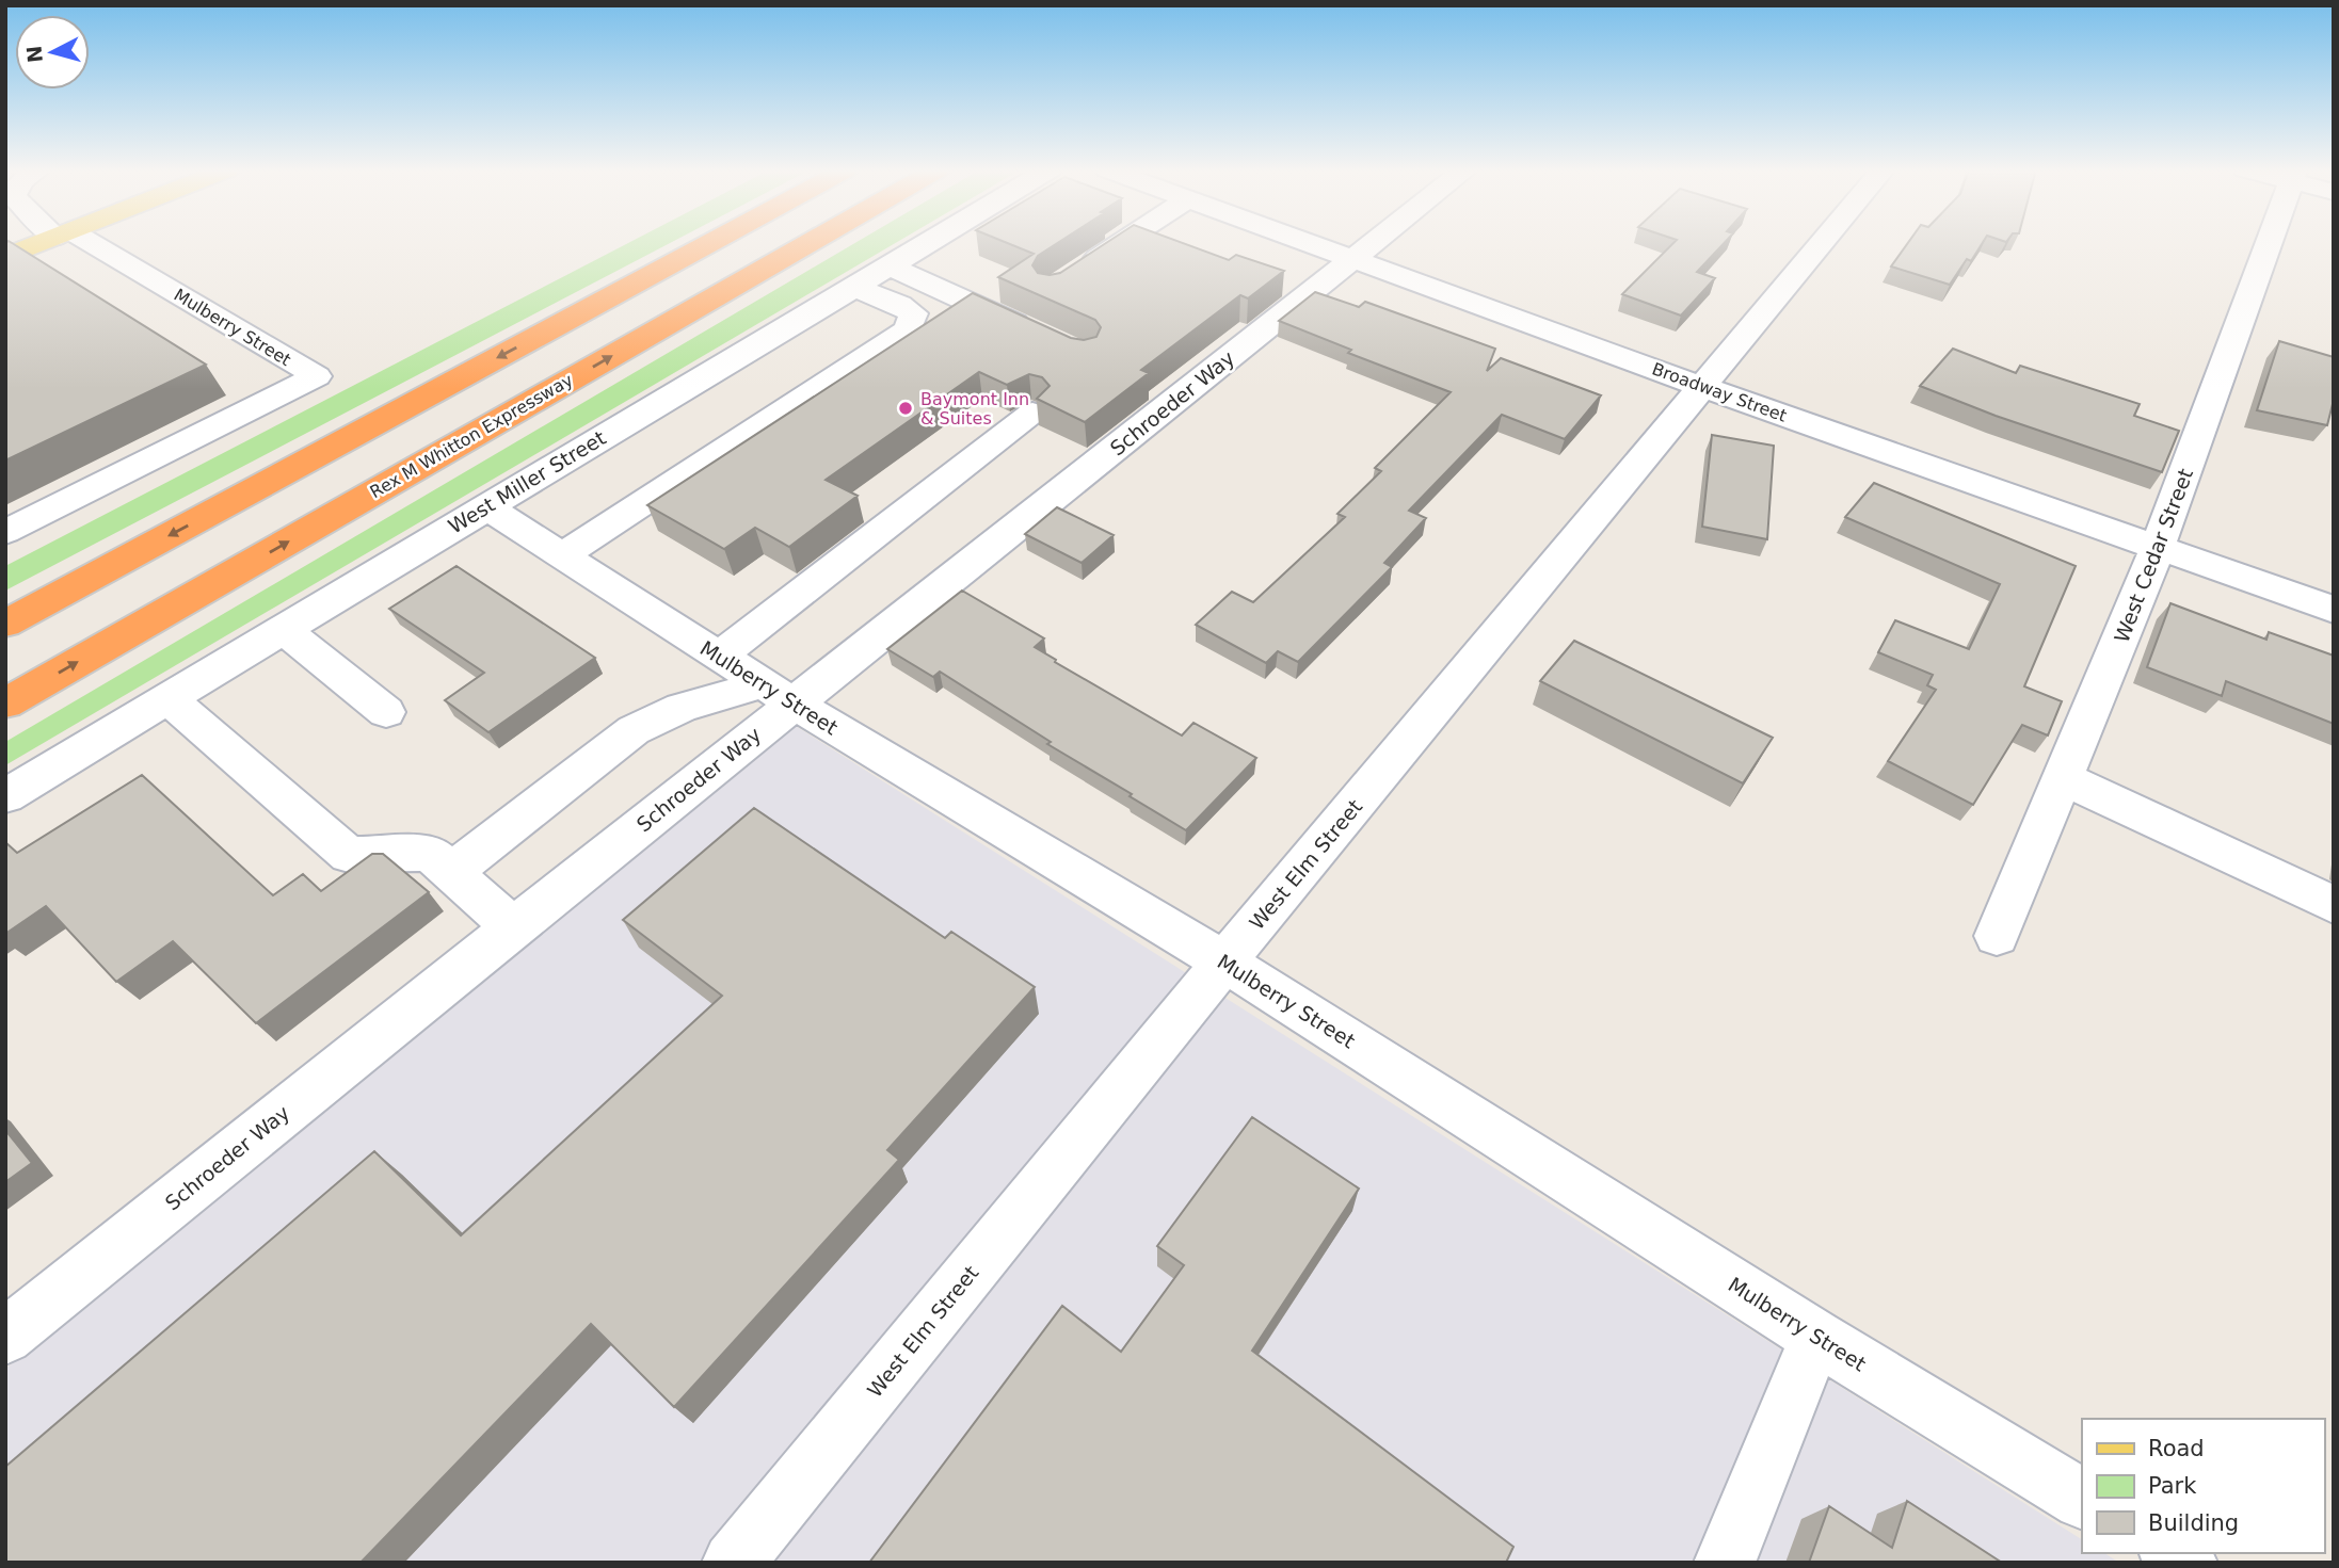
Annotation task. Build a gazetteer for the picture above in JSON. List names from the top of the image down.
{
  "streets": {
    "highway": ["Rex M Whitton Expressway"],
    "street": [
      "Mulberry Street",
      "Broadway Street",
      "Schroeder Way",
      "West Miller Street",
      "West Cedar Street",
      "West Elm Street"
    ]
  },
  "crossings": [
    ["Mulberry Street", "Schroeder Way"],
    ["Mulberry Street", "West Miller Street"],
    ["Mulberry Street", "West Elm Street"],
    ["Broadway Street", "Schroeder Way"],
    ["Broadway Street", "West Cedar Street"],
    ["Broadway Street", "West Elm Street"]
  ],
  "places": ["Baymont Inn & Suites"],
  "legend": ["Road", "Park", "Building"],
  "north": "left"
}
